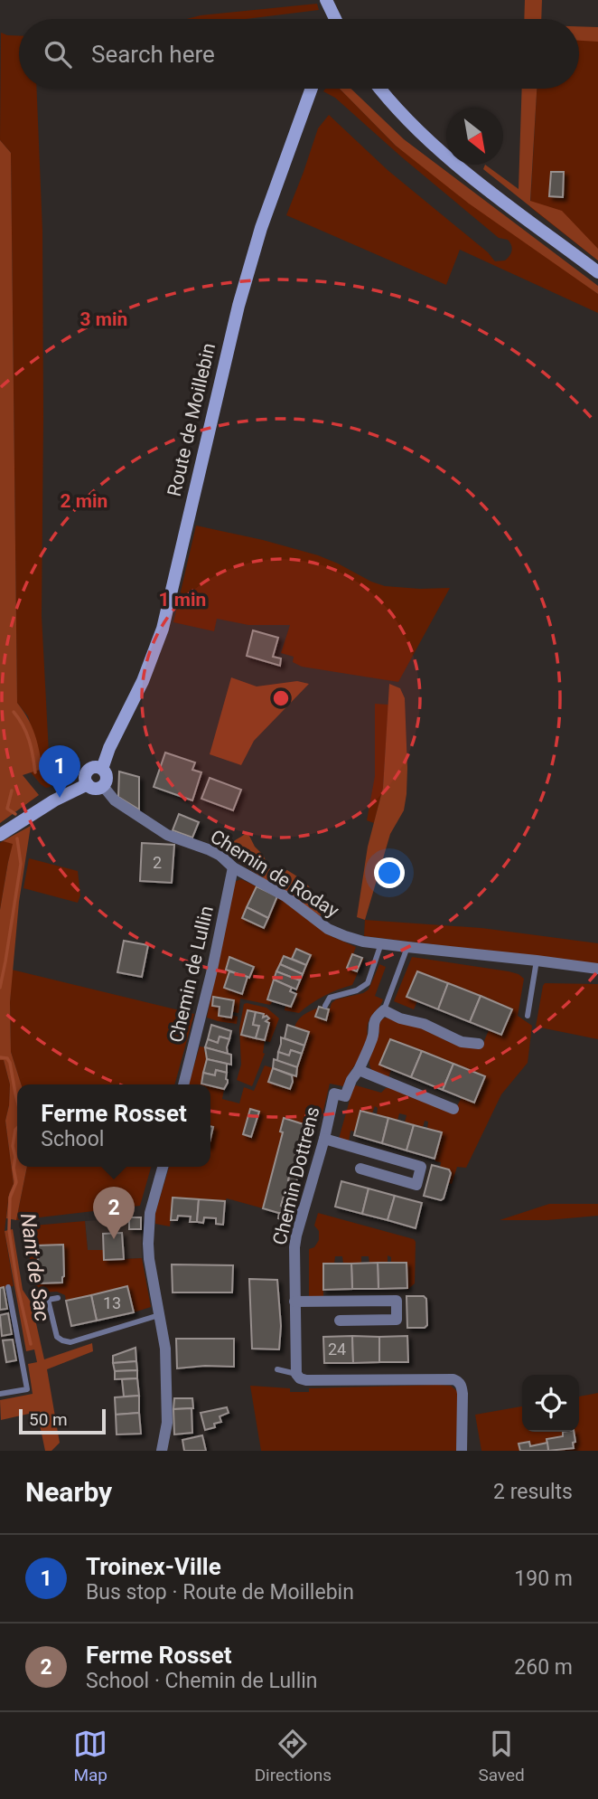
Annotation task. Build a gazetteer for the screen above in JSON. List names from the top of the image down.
{
  "streets": {
    "street": [
      "Route de Moillebin",
      "Chemin de Roday",
      "Chemin de Lullin",
      "Chemin Dottrens"
    ]
  },
  "crossings": [
    ["Route de Moillebin", "Chemin de Roday"],
    ["Chemin de Roday", "Chemin de Lullin"]
  ],
  "water": ["Nant de Sac"],
  "house_numbers": ["2", "13", "24"],
  "scale_bar": "50 m",
  "north": "bottom right",
  "page": {
    "search": "Search here",
    "pins": ["1", "2"],
    "popup": ["Ferme Rosset", "School"],
    "scale": "50 m",
    "heading": ["Nearby", "2 results"],
    "list": [
      {
        "mark": "1",
        "name": "Troinex-Ville",
        "note": "Bus stop · Route de Moillebin",
        "value": "190 m"
      },
      {
        "mark": "2",
        "name": "Ferme Rosset",
        "note": "School · Chemin de Lullin",
        "value": "260 m"
      }
    ],
    "nav": ["Map", "Directions", "Saved"]
  },
  "rings": ["3 min", "2 min", "1 min"]
}
